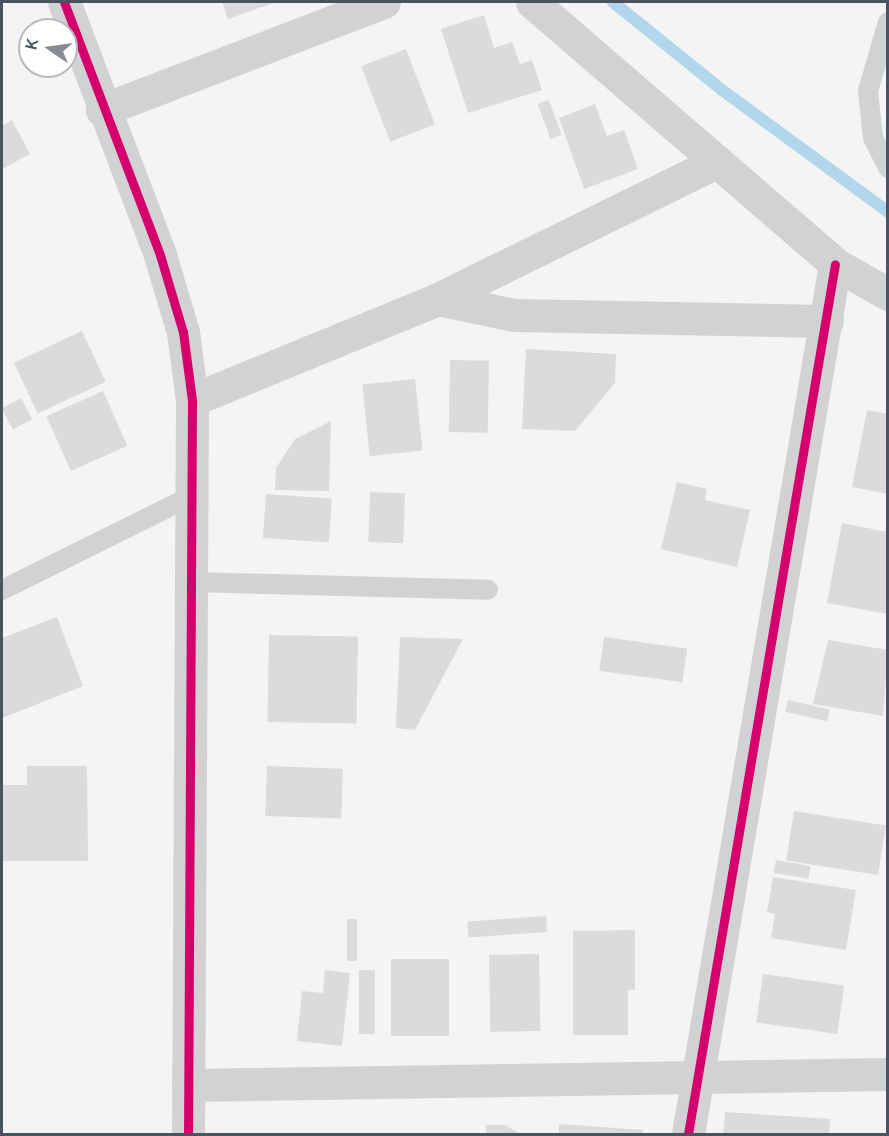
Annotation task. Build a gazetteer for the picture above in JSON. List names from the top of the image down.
{
  "north": "left"
}
